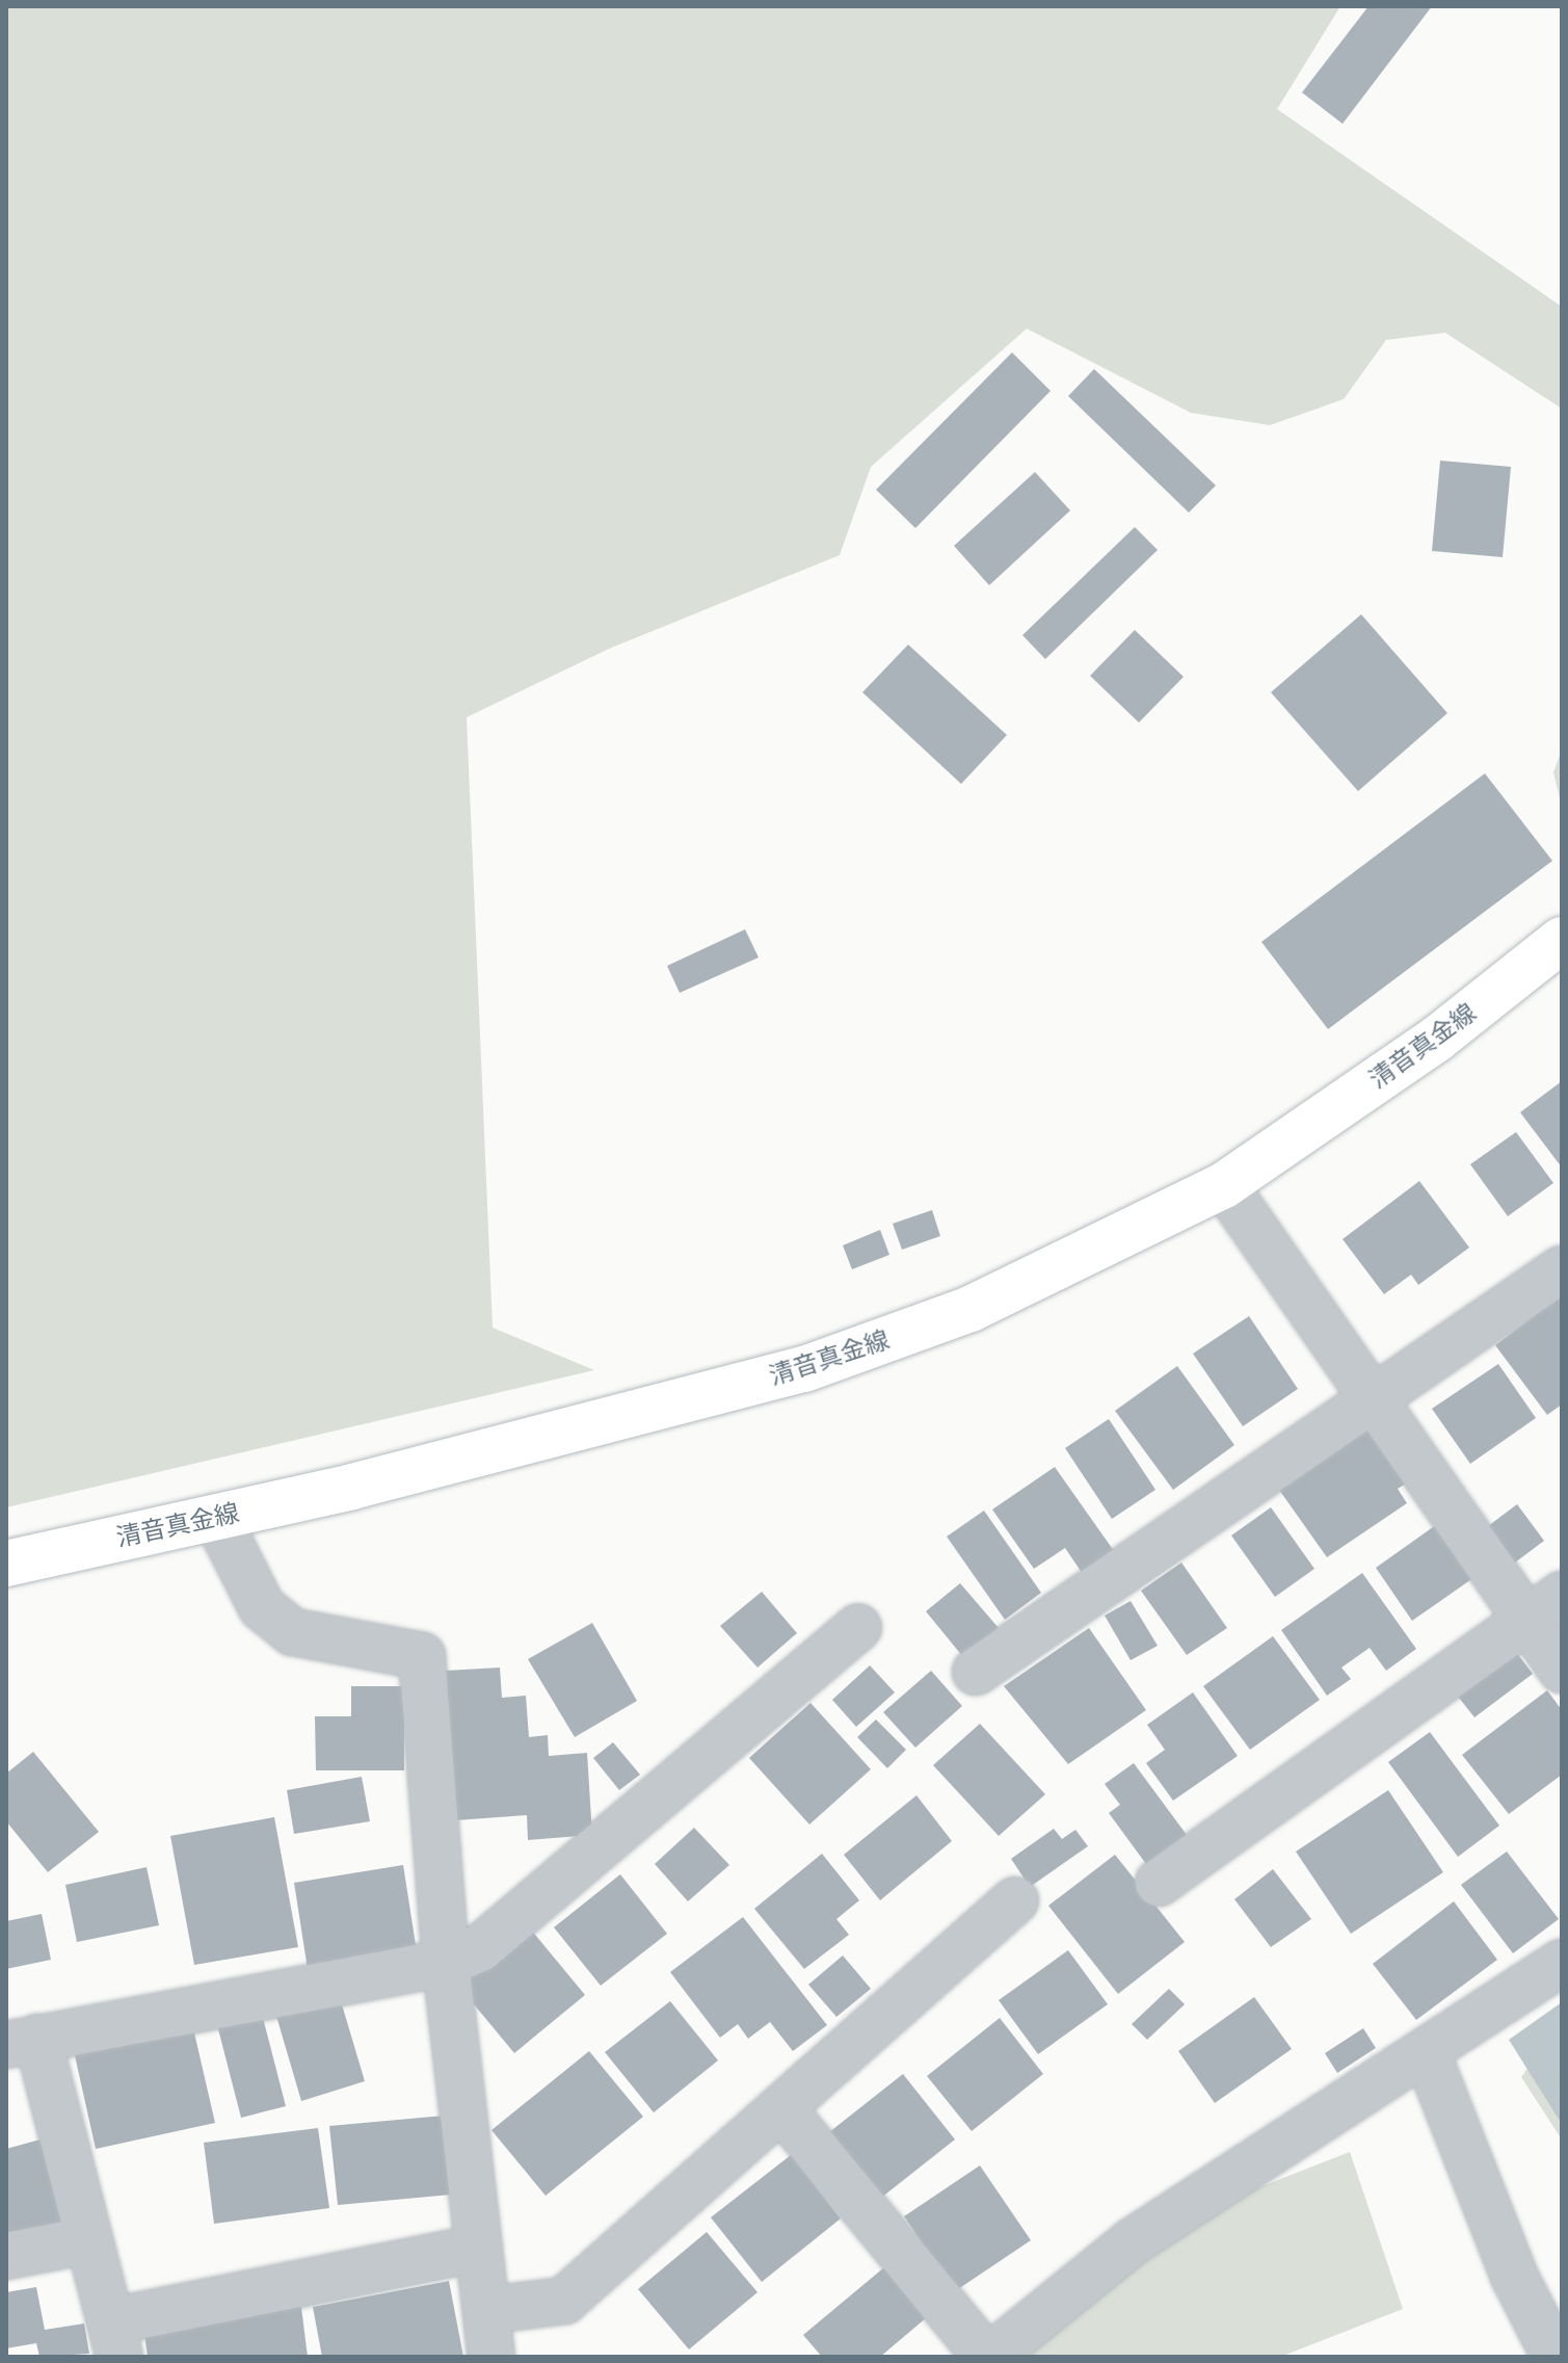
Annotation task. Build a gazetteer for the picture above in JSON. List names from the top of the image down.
{
  "streets": {
    "main road": ["清音真金線"]
  }
}
